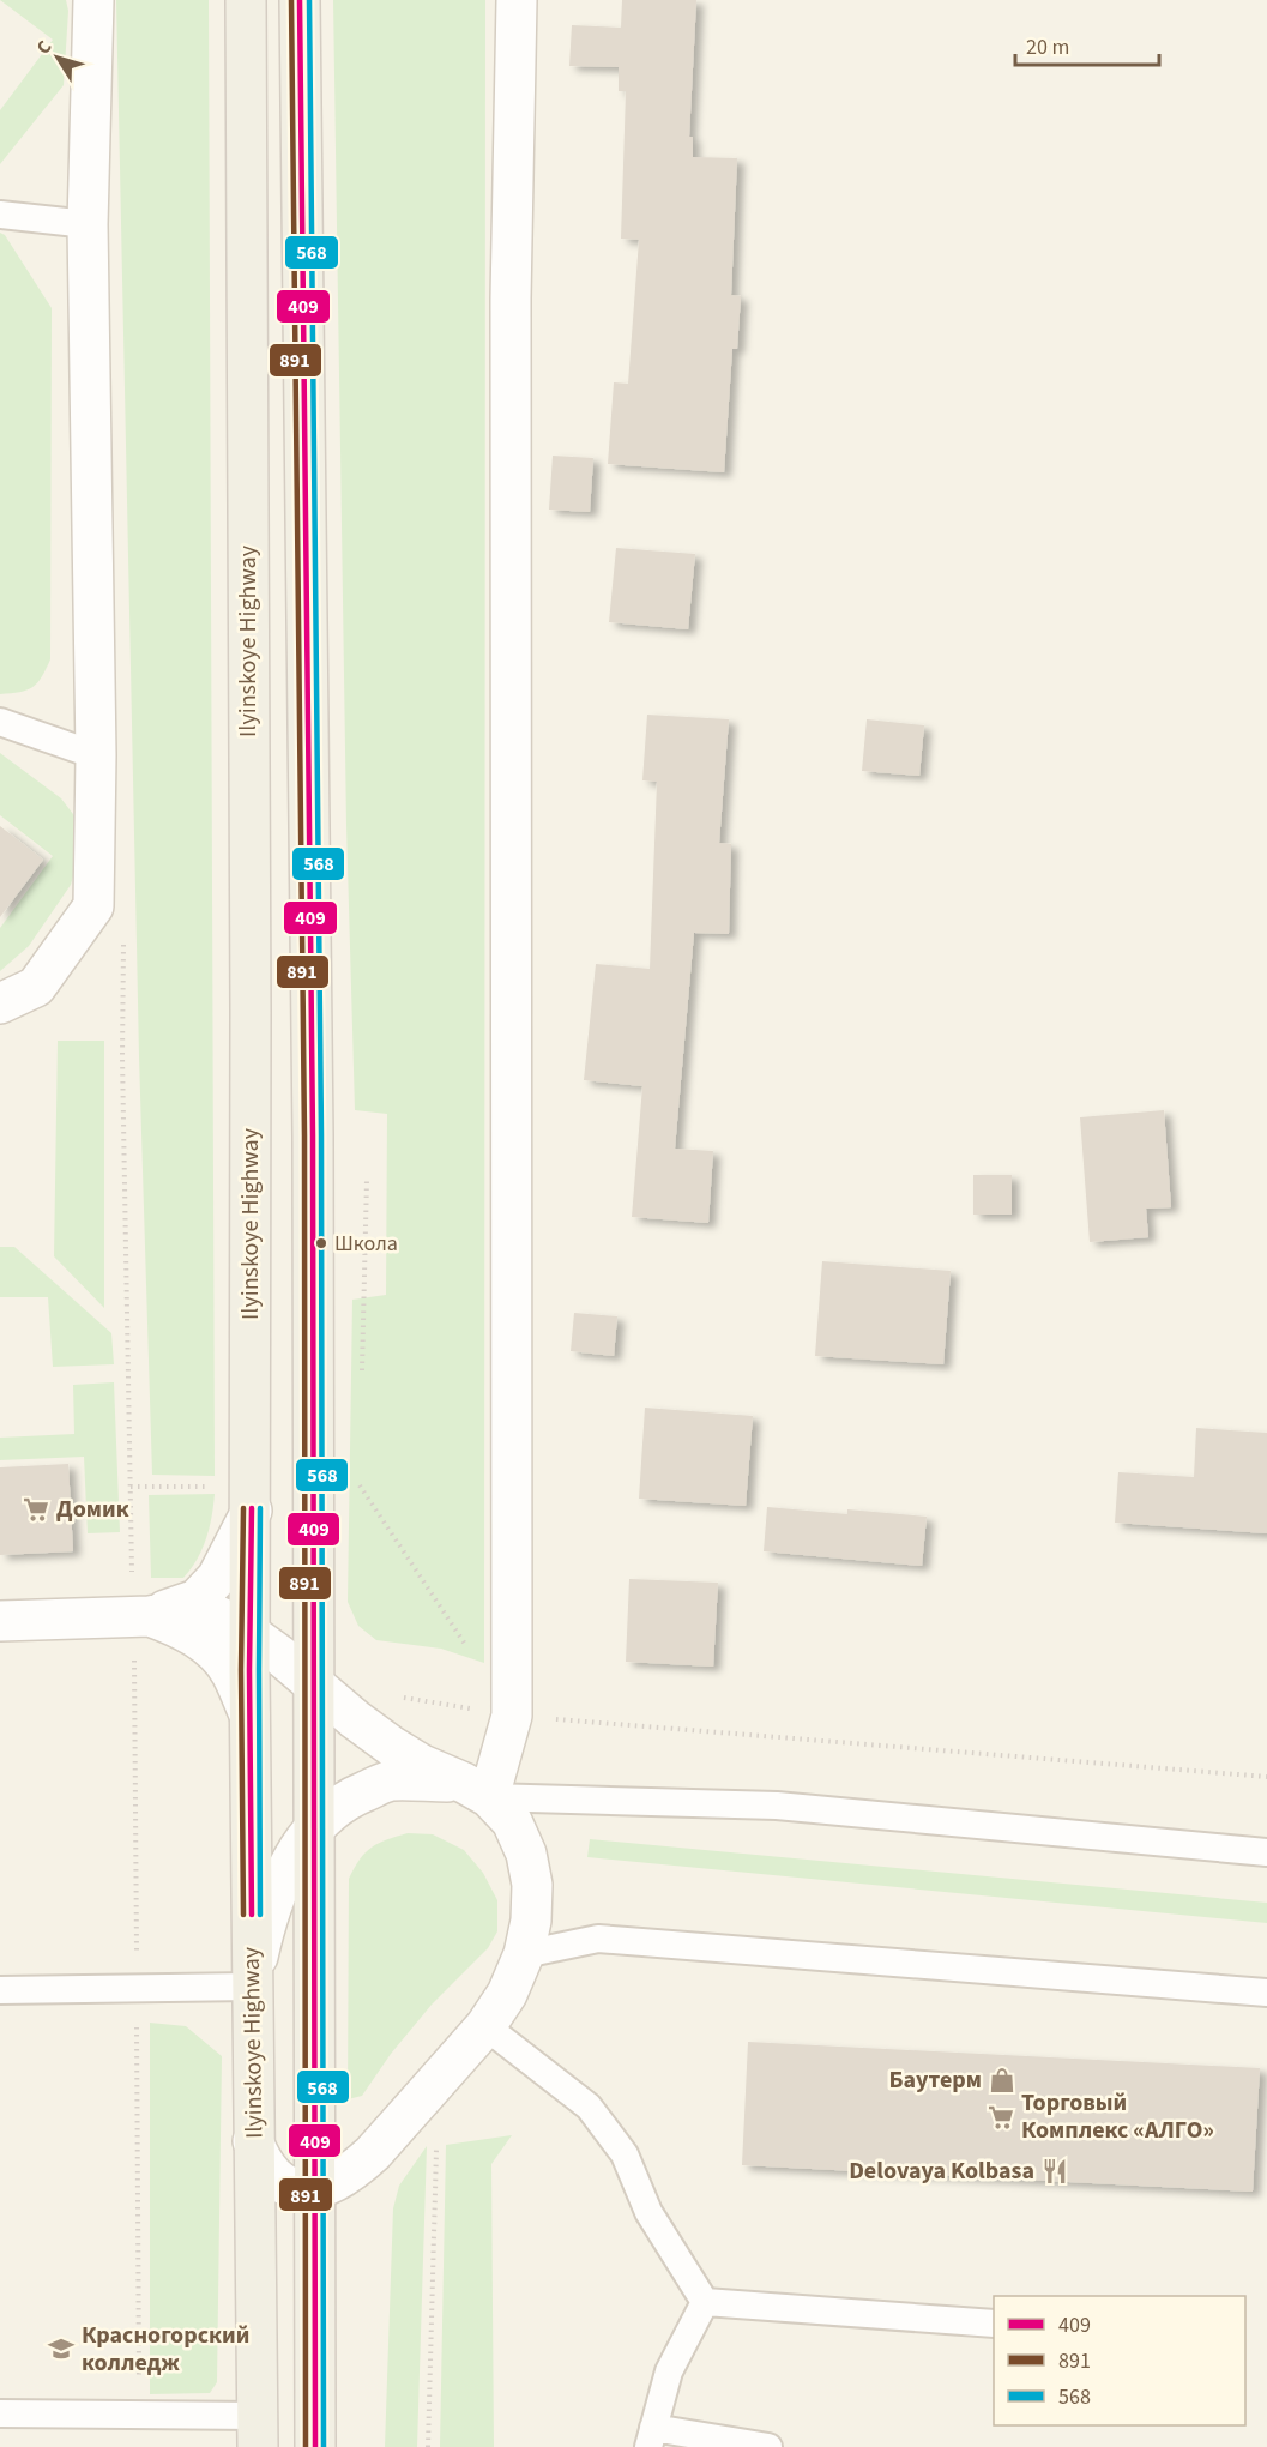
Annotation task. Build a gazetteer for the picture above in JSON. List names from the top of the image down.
{
  "streets": {
    "main road": ["Ilyinskoye Highway"]
  },
  "places": {
    "other": ["Школа"],
    "supermarket": ["Домик", "Торговый Комплекс «АЛГО»"],
    "shop": ["Баутерм"],
    "restaurant": ["Delovaya Kolbasa"],
    "school or university": ["Красногорский колледж"]
  },
  "lines": ["transit line 409", "transit line 891", "transit line 568"],
  "legend": ["409", "891", "568"],
  "scale_bar": "20 m",
  "north": "top left"
}
